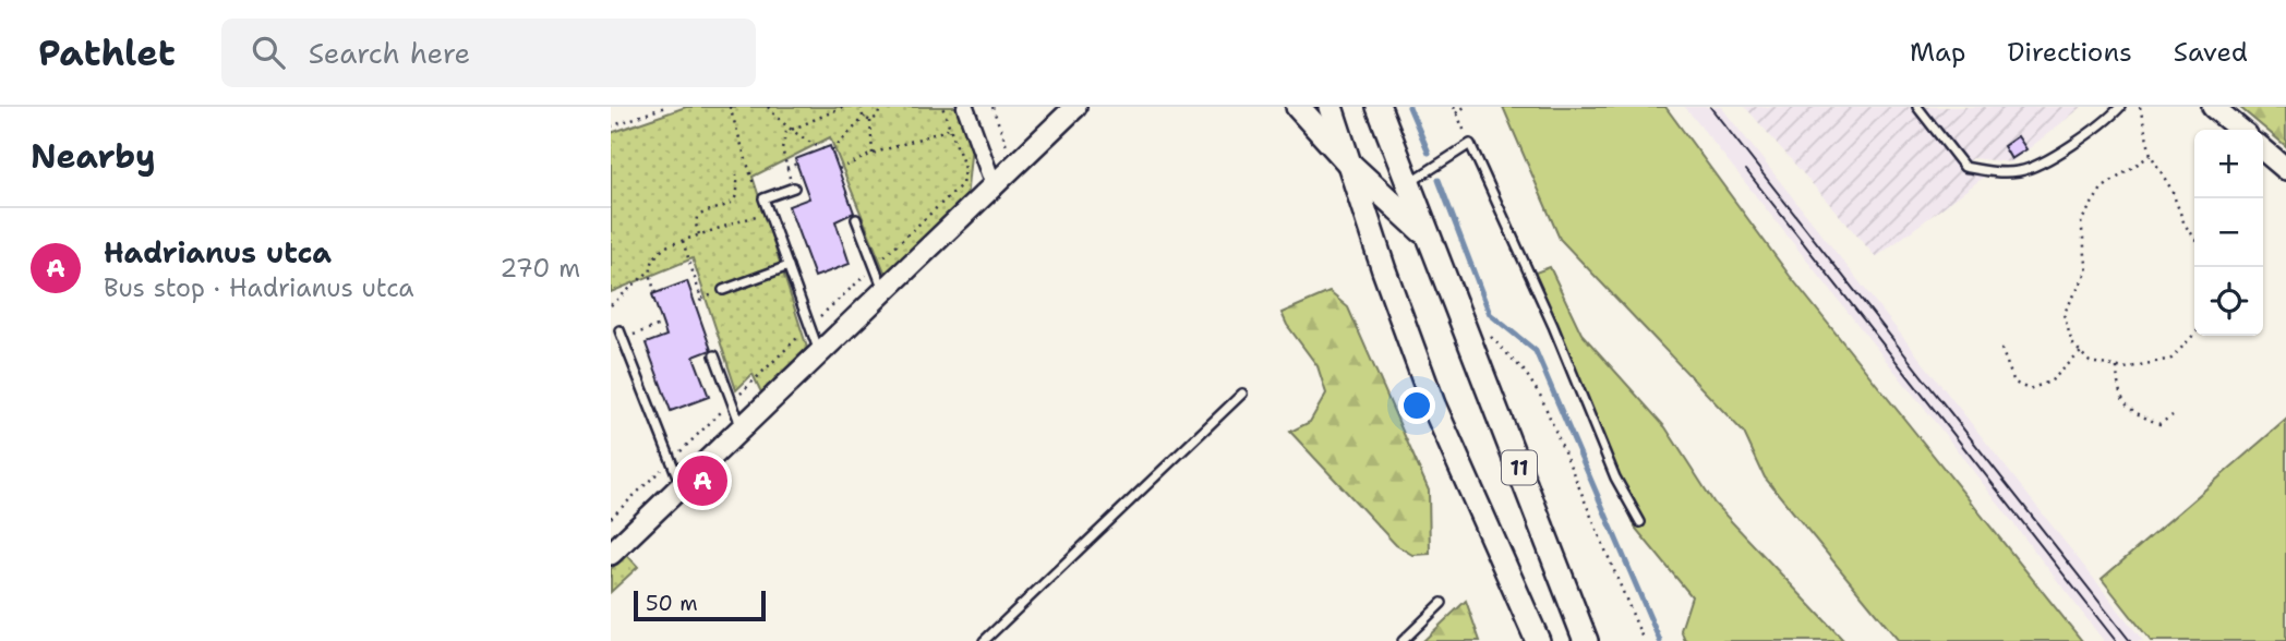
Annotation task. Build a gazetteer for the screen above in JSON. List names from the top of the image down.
{
  "streets": {
    "main road": ["11"]
  },
  "scale_bar": "50 m",
  "page": {
    "header": "Pathlet",
    "search": "Search here",
    "nav": ["Map", "Directions", "Saved"],
    "heading": "Nearby",
    "map_buttons": ["+", "−"],
    "list": [
      {
        "mark": "A",
        "name": "Hadrianus utca",
        "note": "Bus stop · Hadrianus utca",
        "value": "270 m"
      }
    ],
    "pins": "A",
    "scale": "50 m"
  }
}
